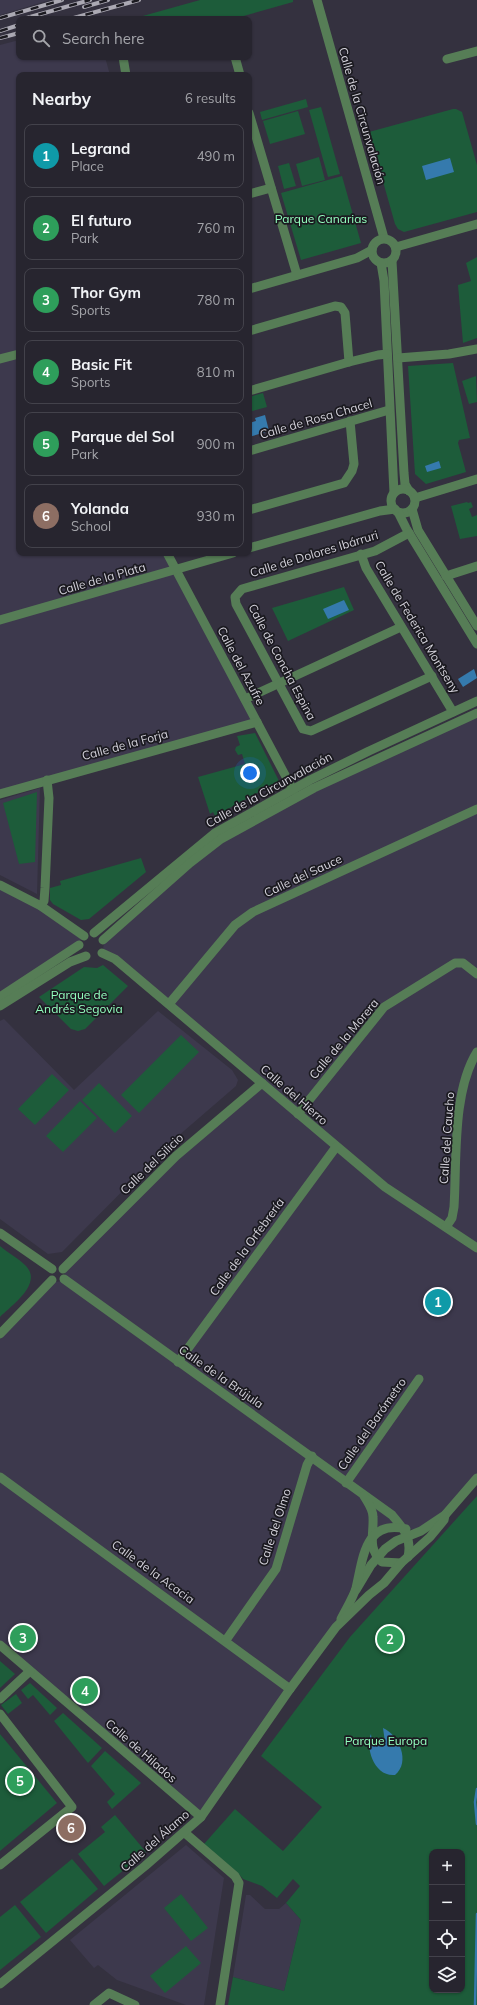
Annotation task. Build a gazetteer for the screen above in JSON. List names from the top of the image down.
{
  "streets": {
    "street": [
      "Calle de la Circunvalación",
      "Calle de Rosa Chacel",
      "Calle de Dolores Ibárruri",
      "Calle de la Plata",
      "Calle de Federica Montseny",
      "Calle de Concha Espina",
      "Calle del Azufre",
      "Calle de la Forja",
      "Calle del Sauce",
      "Calle de la Morera",
      "Calle del Hierro",
      "Calle del Caucho",
      "Calle del Silicio",
      "Calle de la Orfebrería",
      "Calle de la Brújula",
      "Calle del Barómetro",
      "Calle del Olmo",
      "Calle de la Acacia",
      "Calle de Hilados",
      "Calle del Álamo"
    ]
  },
  "crossings": [
    ["Calle de la Circunvalación", "Calle de Federica Montseny"],
    ["Calle de la Circunvalación", "Calle del Azufre"],
    ["Calle de la Circunvalación", "Calle del Hierro"],
    ["Calle de Dolores Ibárruri", "Calle de Federica Montseny"],
    ["Calle de Dolores Ibárruri", "Calle de Concha Espina"],
    ["Calle de la Plata", "Calle del Azufre"],
    ["Calle de Federica Montseny", "Calle de Concha Espina"],
    ["Calle del Azufre", "Calle de la Forja"],
    ["Calle del Sauce", "Calle del Hierro"],
    ["Calle de la Morera", "Calle del Hierro"],
    ["Calle del Hierro", "Calle del Caucho"],
    ["Calle del Hierro", "Calle del Silicio"],
    ["Calle del Hierro", "Calle de la Orfebrería"],
    ["Calle del Silicio", "Calle de la Brújula"],
    ["Calle de la Orfebrería", "Calle de la Brújula"],
    ["Calle de la Brújula", "Calle del Barómetro"],
    ["Calle de la Brújula", "Calle del Olmo"],
    ["Calle de la Brújula", "Calle del Álamo"],
    ["Calle del Olmo", "Calle de la Acacia"],
    ["Calle de la Acacia", "Calle del Álamo"],
    ["Calle de Hilados", "Calle del Álamo"]
  ],
  "parks": ["Parque Canarias", "Parque de Andrés Segovia", "Parque Europa"],
  "page": {
    "search": "Search here",
    "heading": ["Nearby", "6 results"],
    "list": [
      {
        "mark": "1",
        "name": "Legrand",
        "note": "Place",
        "value": "490 m"
      },
      {
        "mark": "2",
        "name": "El futuro",
        "note": "Park",
        "value": "760 m"
      },
      {
        "mark": "3",
        "name": "Thor Gym",
        "note": "Sports",
        "value": "780 m"
      },
      {
        "mark": "4",
        "name": "Basic Fit",
        "note": "Sports",
        "value": "810 m"
      },
      {
        "mark": "5",
        "name": "Parque del Sol",
        "note": "Park",
        "value": "900 m"
      },
      {
        "mark": "6",
        "name": "Yolanda",
        "note": "School",
        "value": "930 m"
      }
    ],
    "pins": [
      "1",
      "3",
      "2",
      "4",
      "5",
      "6"
    ],
    "map_buttons": ["+", "−"]
  }
}
